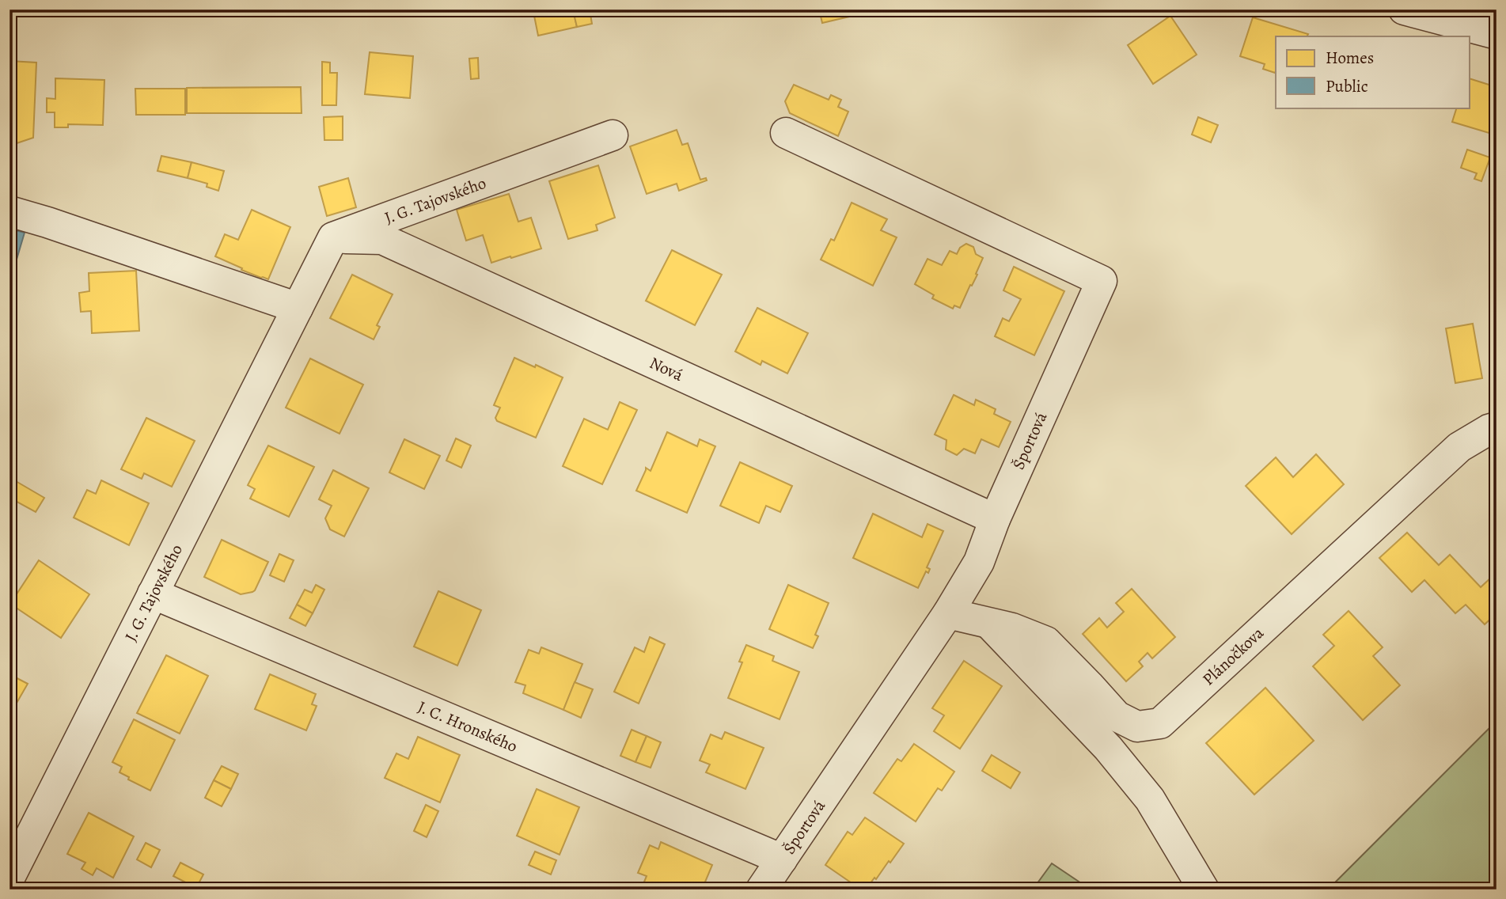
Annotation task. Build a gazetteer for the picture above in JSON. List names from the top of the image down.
{
  "streets": {
    "street": [
      "J. G. Tajovského",
      "Nová",
      "Športová",
      "Plánočkova",
      "J. C. Hronského"
    ]
  },
  "crossings": [
    ["J. G. Tajovského", "Nová"],
    ["J. G. Tajovského", "J. C. Hronského"],
    ["Nová", "Športová"],
    ["Športová", "Plánočkova"],
    ["Športová", "J. C. Hronského"]
  ],
  "legend": ["Homes", "Public"]
}
